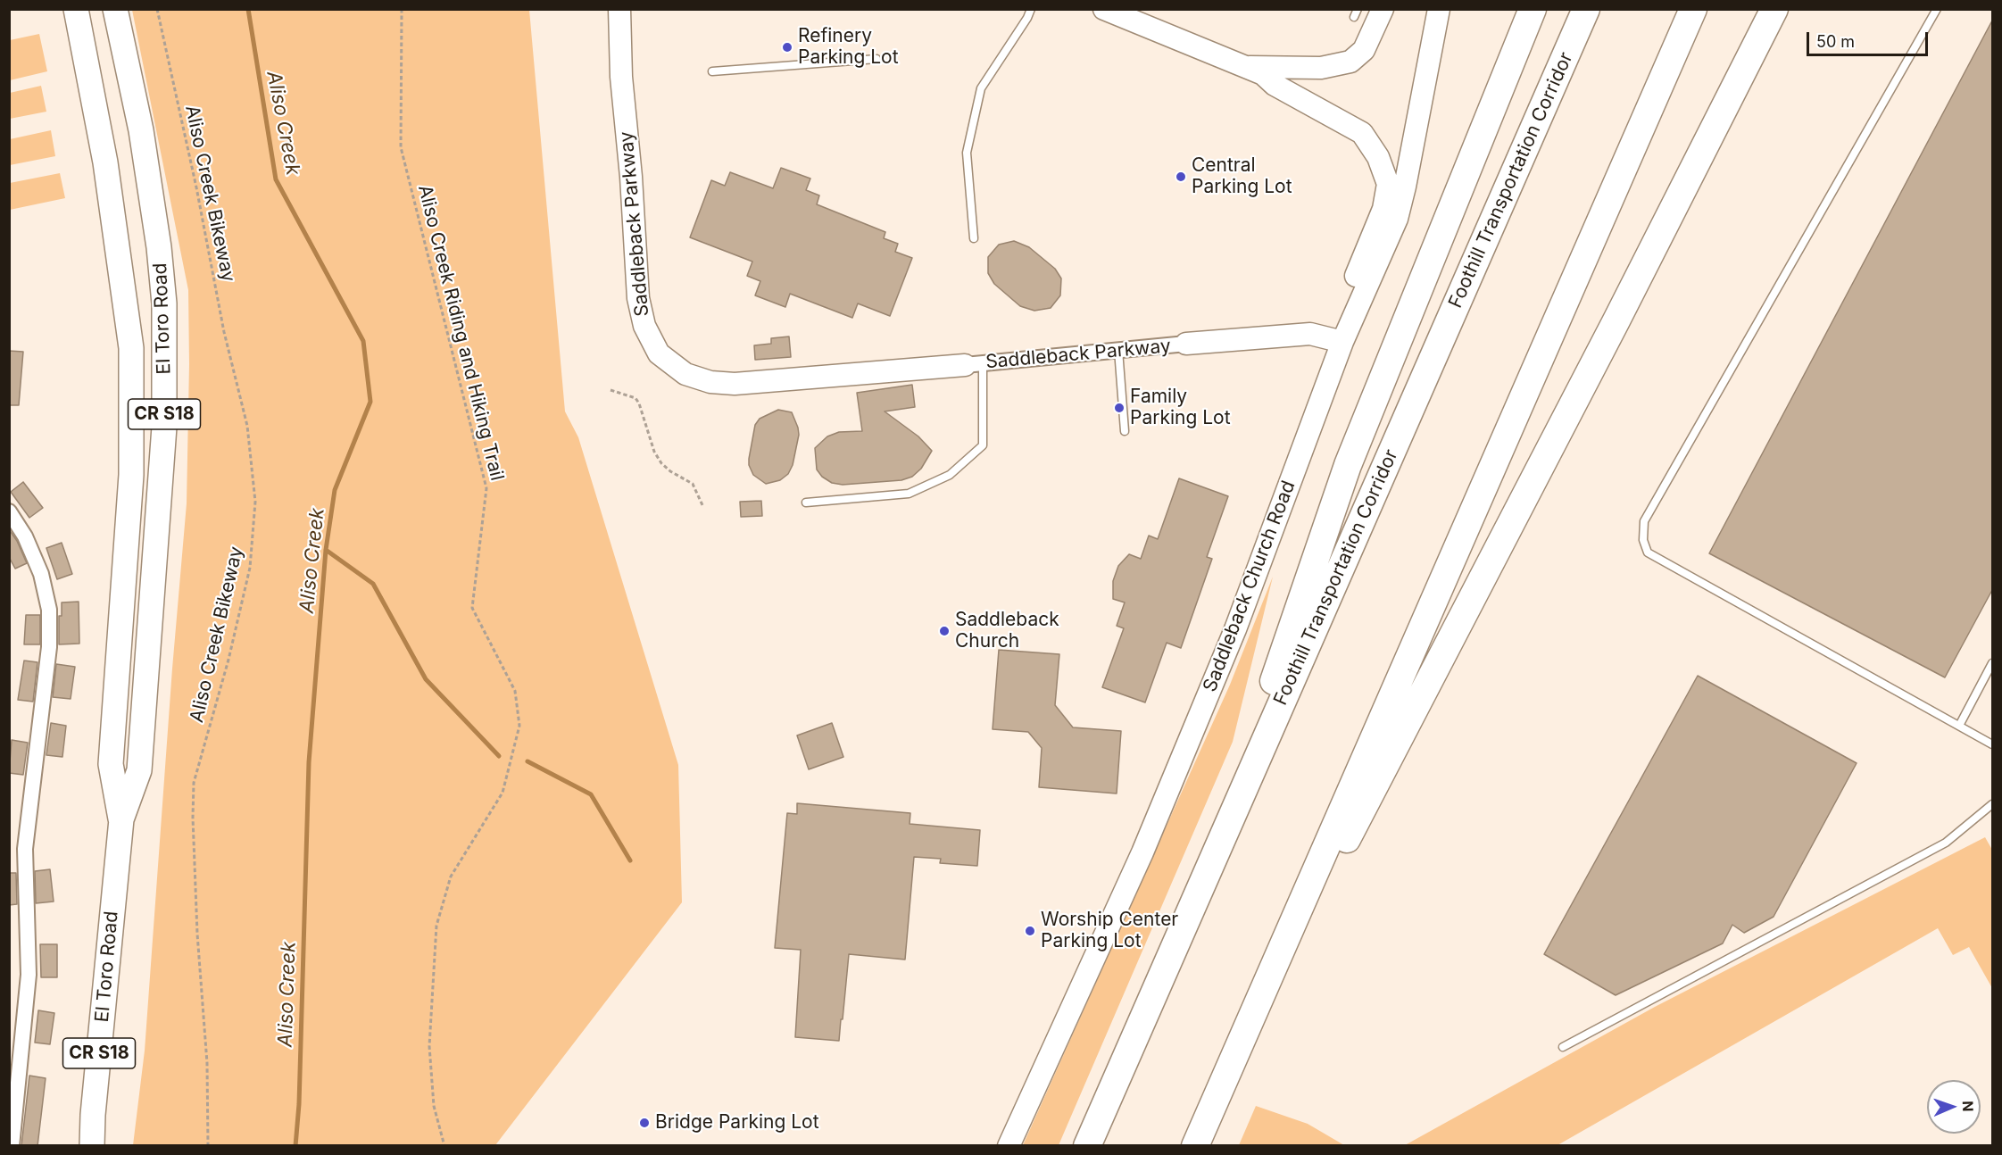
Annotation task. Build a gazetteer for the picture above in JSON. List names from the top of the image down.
{
  "streets": {
    "highway": ["Foothill Transportation Corridor"],
    "main road": [
      "Saddleback Parkway",
      "El Toro Road",
      "CR S18",
      "Saddleback Church Road"
    ],
    "path": ["Aliso Creek Bikeway", "Aliso Creek Riding and Hiking Trail"]
  },
  "crossings": [
    ["Saddleback Parkway", "Saddleback Church Road"]
  ],
  "water": ["Aliso Creek"],
  "places": [
    "Refinery Parking Lot",
    "Central Parking Lot",
    "Family Parking Lot",
    "Saddleback Church",
    "Worship Center Parking Lot",
    "Bridge Parking Lot"
  ],
  "scale_bar": "50 m",
  "north": "right"
}
